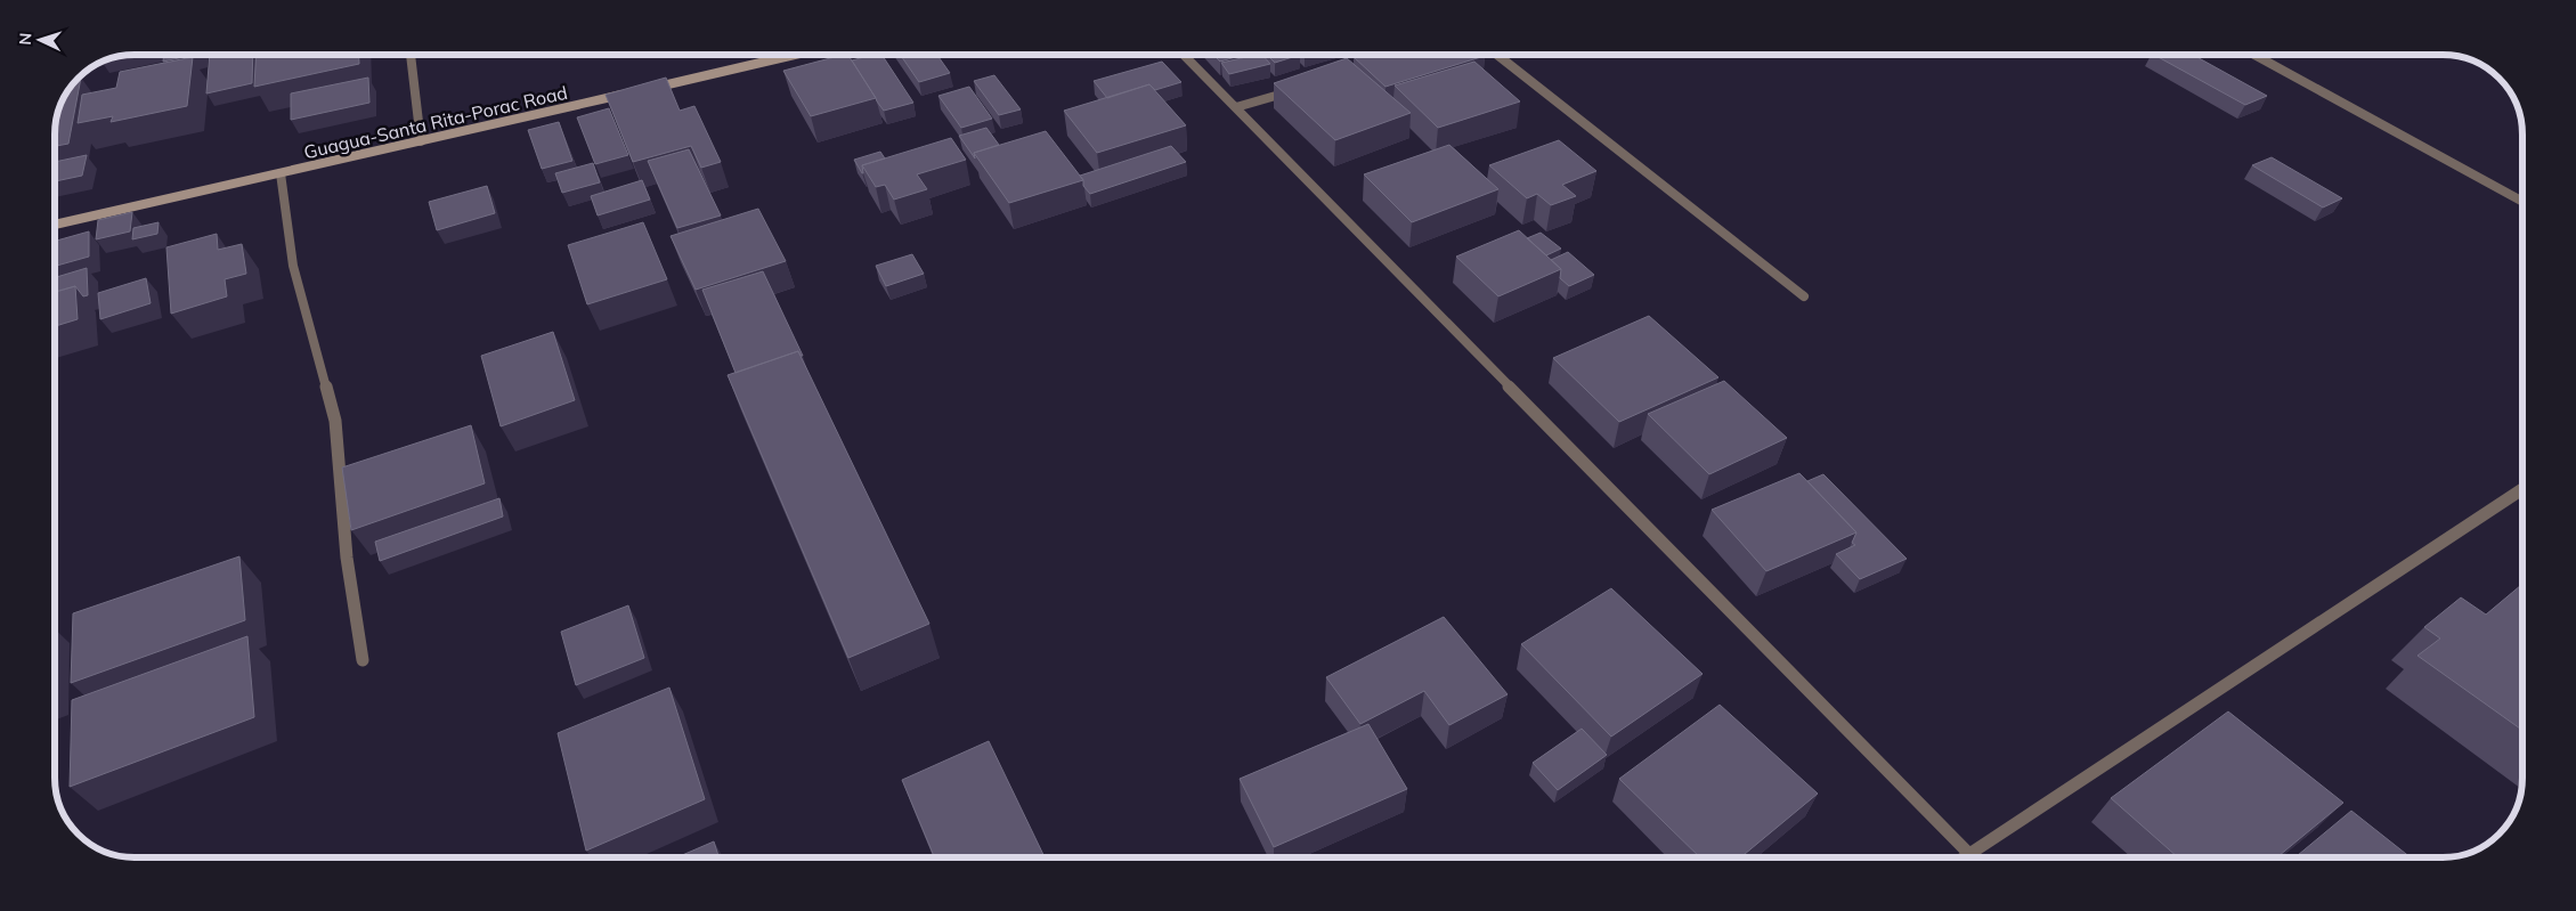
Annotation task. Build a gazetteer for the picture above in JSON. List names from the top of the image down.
{
  "streets": {
    "main road": ["Guagua-Santa Rita-Porac Road"]
  },
  "north": "left"
}
